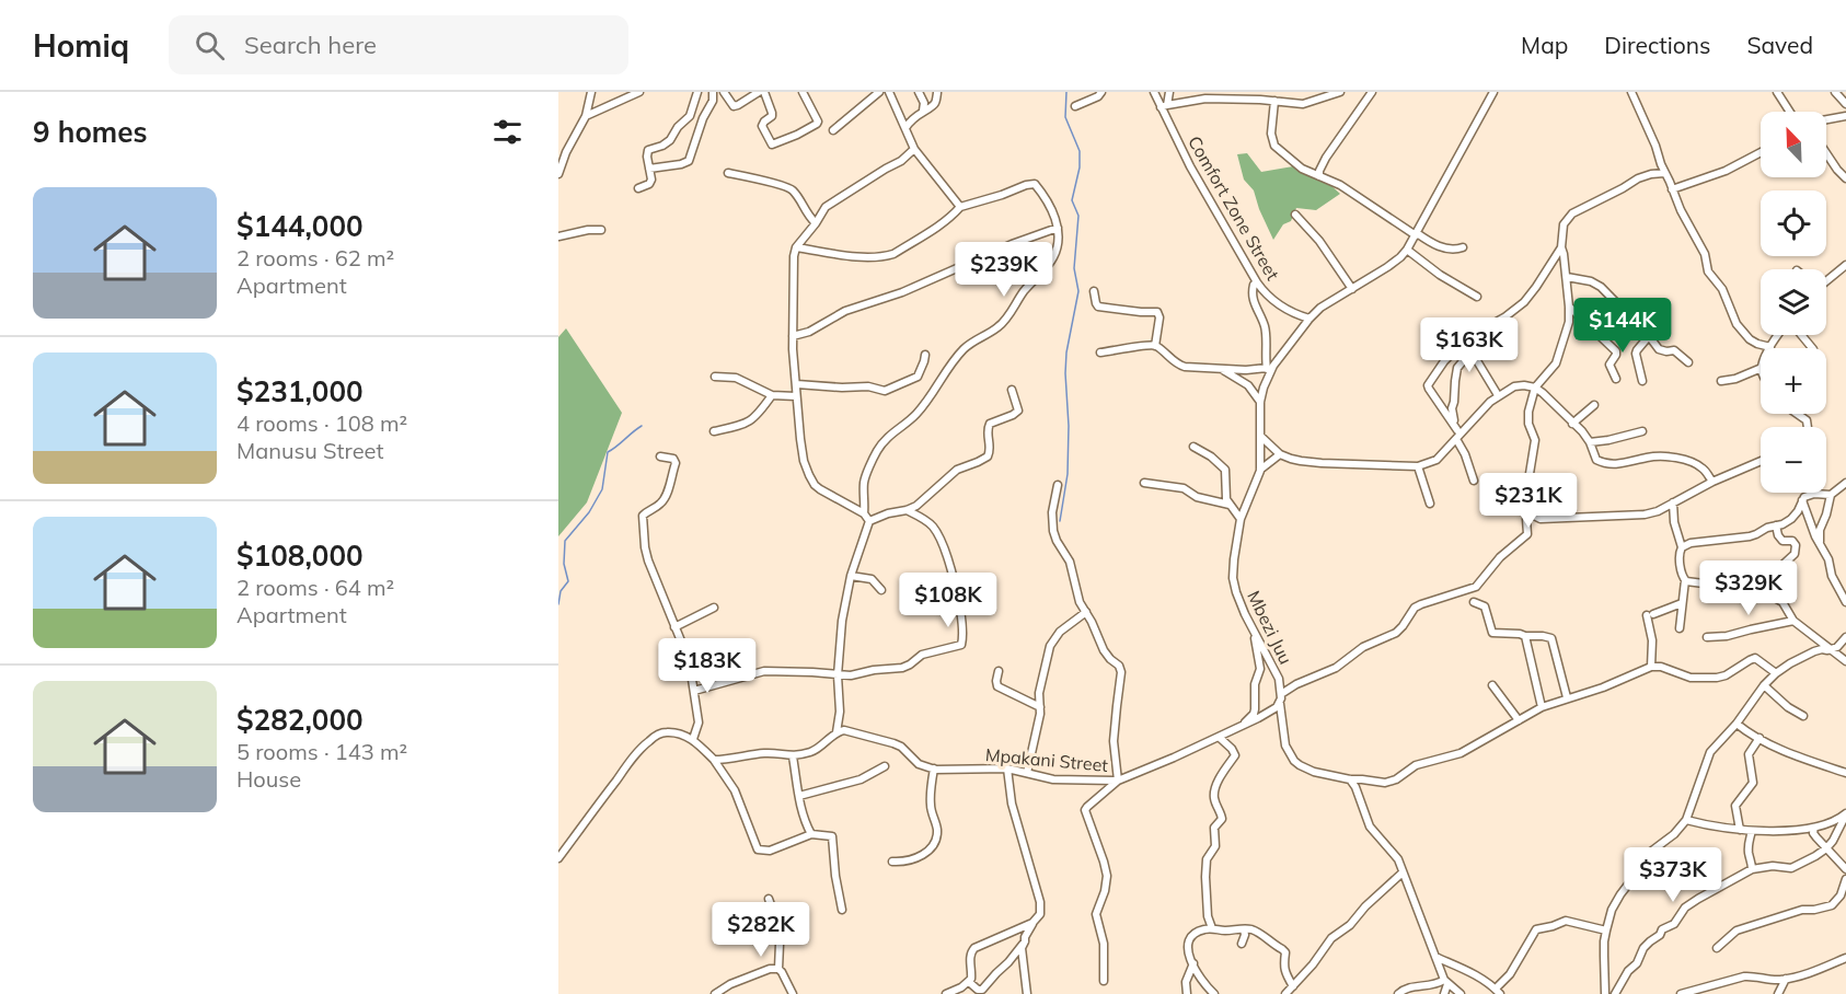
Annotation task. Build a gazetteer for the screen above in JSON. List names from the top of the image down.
{
  "streets": {
    "street": ["Comfort Zone Street", "Mbezi Juu", "Mpakani Street"]
  },
  "north": "top left",
  "page": {
    "header": "Homiq",
    "search": "Search here",
    "nav": ["Map", "Directions", "Saved"],
    "heading": "9 homes",
    "map_buttons": ["+", "−"],
    "list": [
      {
        "name": "$144,000",
        "note": "2 rooms · 62 m² · Apartment"
      },
      {
        "name": "$231,000",
        "note": "4 rooms · 108 m² · Manusu Street"
      },
      {
        "name": "$108,000",
        "note": "2 rooms · 64 m² · Apartment"
      },
      {
        "name": "$282,000",
        "note": "5 rooms · 143 m² · House"
      }
    ],
    "price": [
      "$239K",
      "$144K",
      "$163K",
      "$231K",
      "$329K",
      "$108K",
      "$183K",
      "$373K",
      "$282K"
    ]
  }
}
